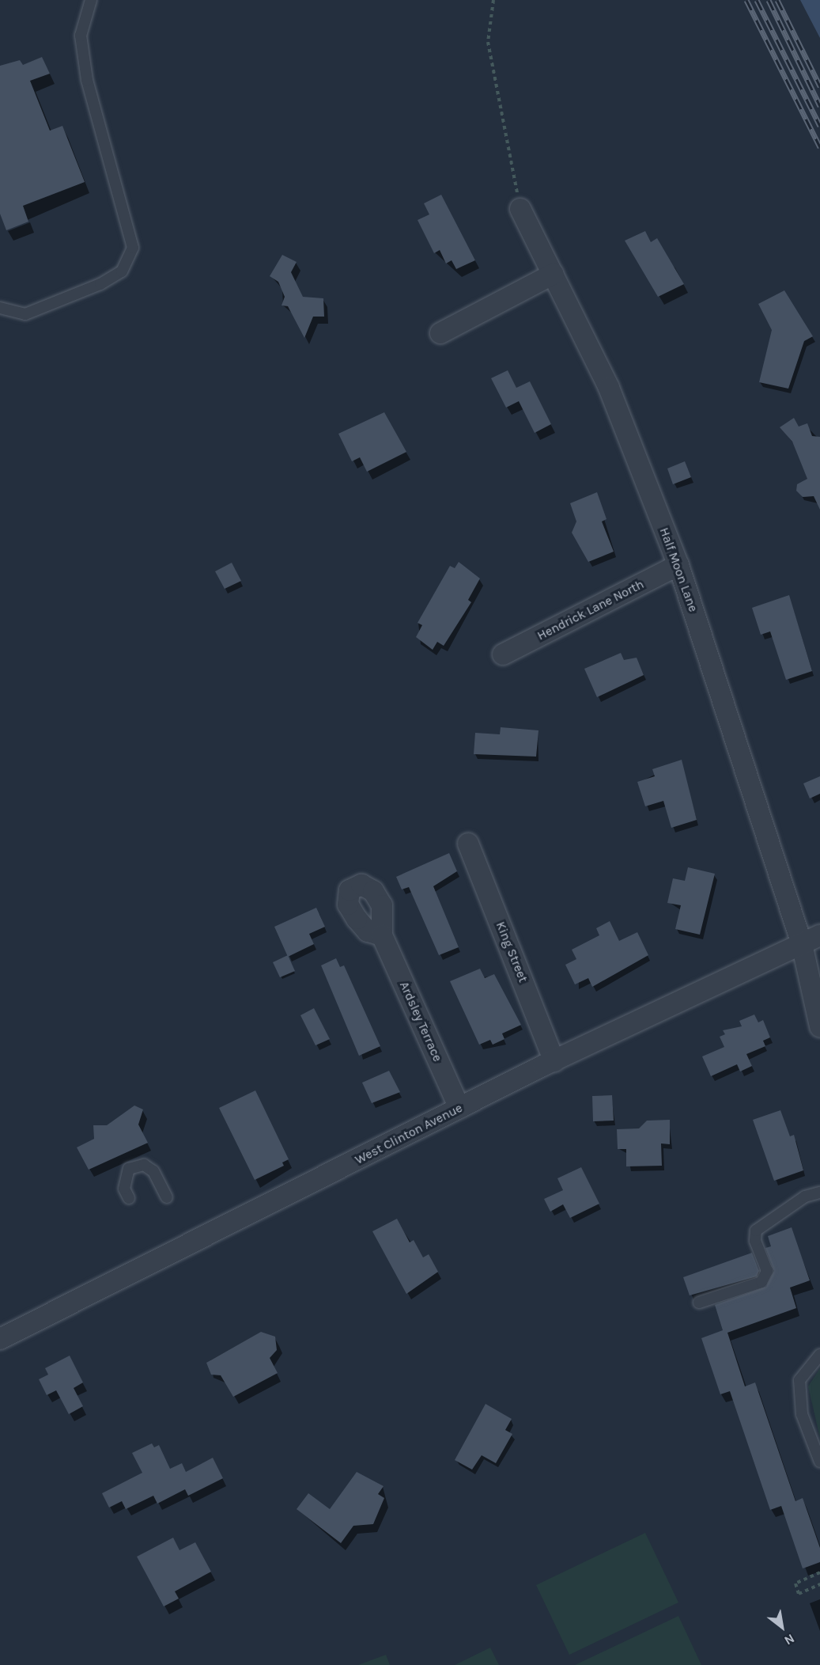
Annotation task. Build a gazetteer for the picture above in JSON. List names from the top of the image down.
{
  "streets": {
    "street": [
      "Half Moon Lane",
      "Hendrick Lane North",
      "King Street",
      "Ardsley Terrace",
      "West Clinton Avenue"
    ]
  },
  "crossings": [
    ["Half Moon Lane", "Hendrick Lane North"],
    ["Half Moon Lane", "West Clinton Avenue"],
    ["King Street", "West Clinton Avenue"],
    ["Ardsley Terrace", "West Clinton Avenue"]
  ],
  "north": "bottom right"
}
